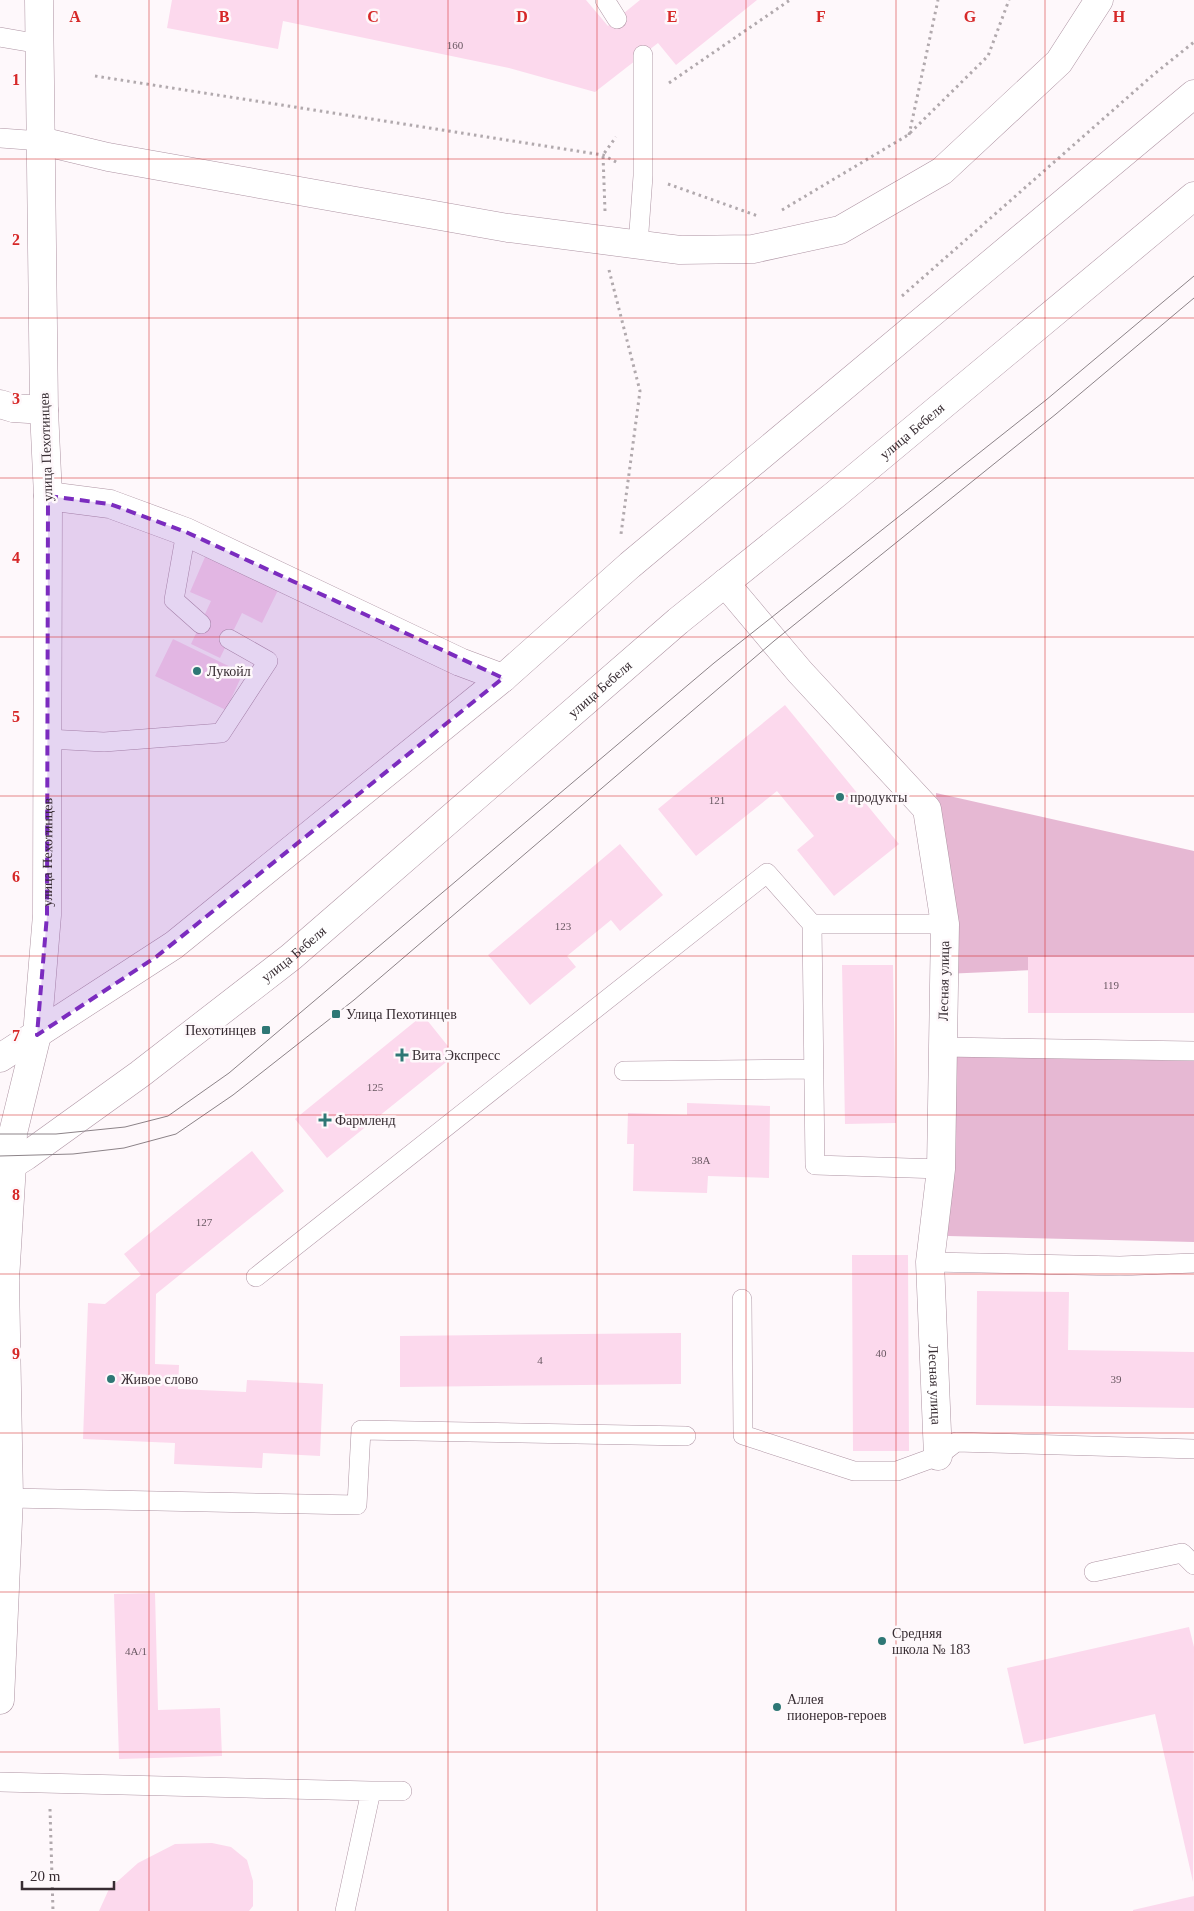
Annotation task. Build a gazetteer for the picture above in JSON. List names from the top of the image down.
{
  "streets": {
    "main road": ["улица Бебеля", "улица Пехотинцев", "Лесная улица"]
  },
  "crossings": [
    ["улица Бебеля", "улица Пехотинцев"],
    ["улица Бебеля", "Лесная улица"]
  ],
  "places": {
    "other": [
      "Лукойл",
      "продукты",
      "Живое слово",
      "Средняя школа № 183",
      "Аллея пионеров-героев"
    ],
    "transit": ["Улица Пехотинцев", "Пехотинцев"],
    "health": ["Вита Экспресс", "Фармленд"]
  },
  "house_numbers": [
    "160",
    "121",
    "123",
    "119",
    "125",
    "38А",
    "127",
    "40",
    "4",
    "39",
    "4А/1"
  ],
  "scale_bar": "20 m",
  "grid": {
    "columns": [
      "A",
      "B",
      "C",
      "D",
      "E",
      "F",
      "G",
      "H"
    ],
    "rows": [
      "1",
      "2",
      "3",
      "4",
      "5",
      "6",
      "7",
      "8",
      "9"
    ]
  }
}
